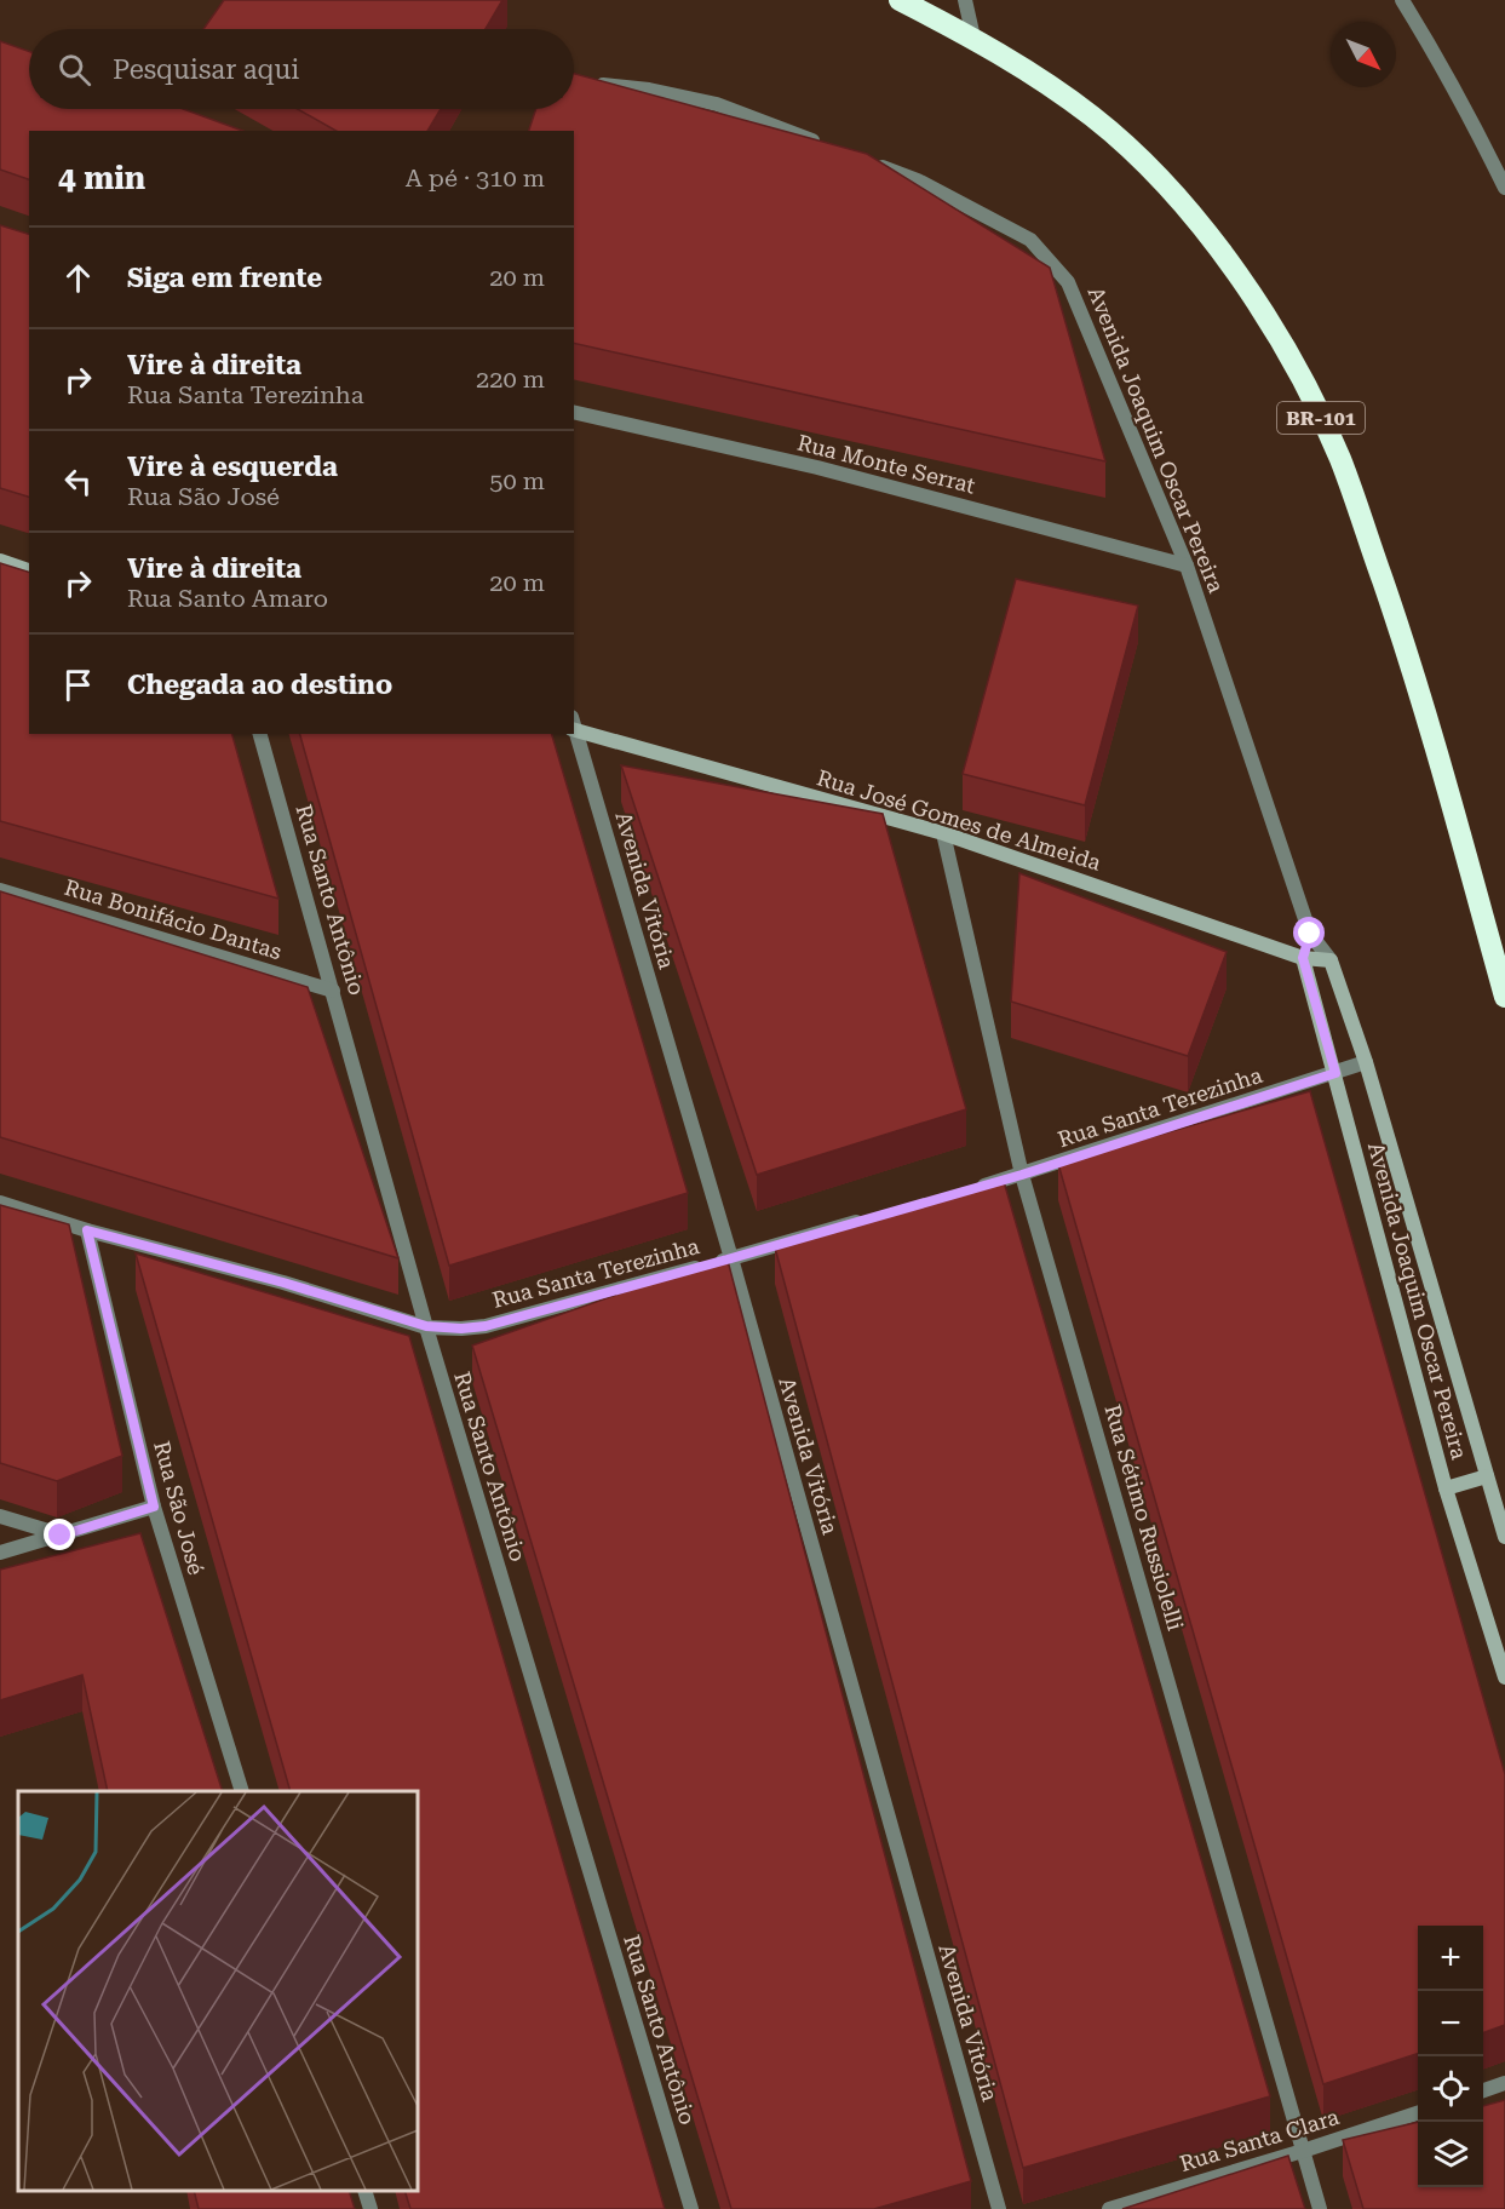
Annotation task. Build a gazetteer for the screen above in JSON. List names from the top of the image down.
{
  "streets": {
    "highway": ["BR-101"],
    "street": [
      "Avenida Joaquim Oscar Pereira",
      "Rua Monte Serrat",
      "Rua José Gomes de Almeida",
      "Avenida Vitória",
      "Rua Santo Antônio",
      "Rua Bonifácio Dantas",
      "Rua Santa Terezinha",
      "Rua São José",
      "Rua Sétimo Russiolelli",
      "Rua Santa Clara"
    ]
  },
  "crossings": [
    ["Avenida Joaquim Oscar Pereira", "Rua Monte Serrat"],
    ["Avenida Joaquim Oscar Pereira", "Rua José Gomes de Almeida"],
    ["Avenida Joaquim Oscar Pereira", "Rua Santa Terezinha"],
    ["Rua José Gomes de Almeida", "Rua Sétimo Russiolelli"],
    ["Avenida Vitória", "Rua Santa Terezinha"],
    ["Rua Santo Antônio", "Rua Bonifácio Dantas"],
    ["Rua Santo Antônio", "Rua Santa Terezinha"],
    ["Rua Santa Terezinha", "Rua São José"],
    ["Rua Santa Terezinha", "Rua Sétimo Russiolelli"],
    ["Rua Sétimo Russiolelli", "Rua Santa Clara"]
  ],
  "north": "bottom right",
  "page": {
    "search": "Pesquisar aqui",
    "heading": ["4 min", "A pé · 310 m"],
    "list": [
      ["Siga em frente", "20 m"],
      ["Vire à direita", "Rua Santa Terezinha", "220 m"],
      ["Vire à esquerda", "Rua São José", "50 m"],
      ["Vire à direita", "Rua Santo Amaro", "20 m"],
      "Chegada ao destino"
    ],
    "map_buttons": ["+", "−"]
  }
}
